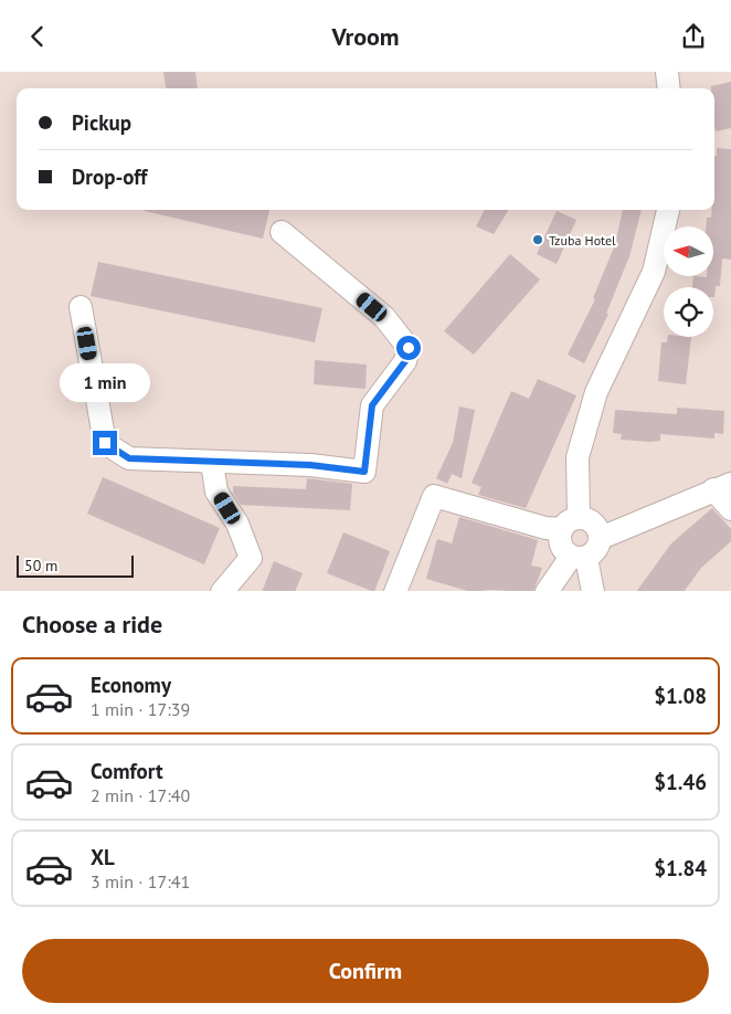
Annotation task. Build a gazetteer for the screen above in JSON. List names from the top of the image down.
{
  "places": ["Tzuba Hotel"],
  "scale_bar": "50 m",
  "north": "left",
  "page": {
    "header": "Vroom",
    "banner": ["Pickup", "Drop-off"],
    "bubble": "1 min",
    "scale": "50 m",
    "heading": "Choose a ride",
    "list": [
      {
        "name": "Economy",
        "note": "1 min · 17:39",
        "value": "$1.08"
      },
      {
        "name": "Comfort",
        "note": "2 min · 17:40",
        "value": "$1.46"
      },
      {
        "name": "XL",
        "note": "3 min · 17:41",
        "value": "$1.84"
      }
    ],
    "buttons": "Confirm"
  }
}
